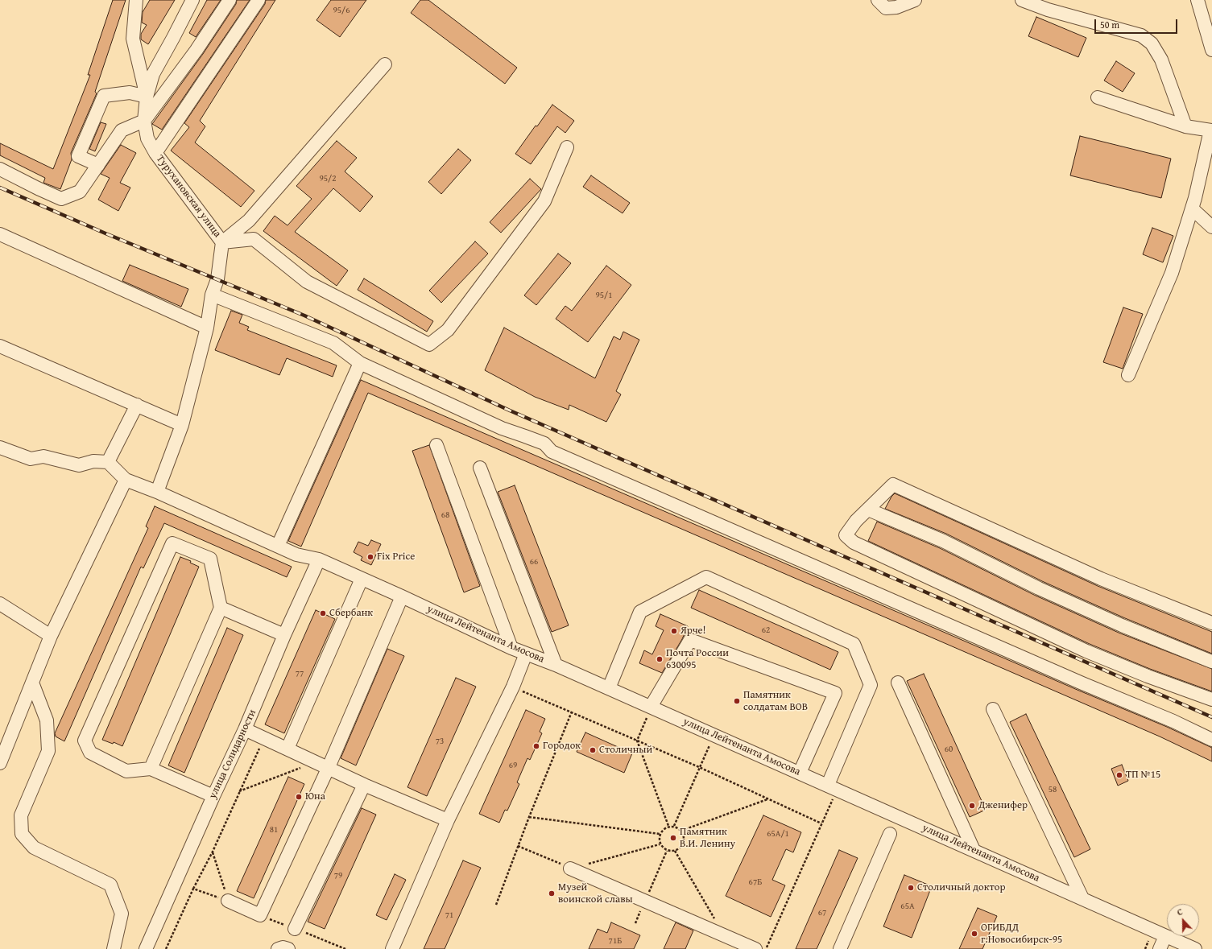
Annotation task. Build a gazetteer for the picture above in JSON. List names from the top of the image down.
{
  "streets": {
    "street": ["Турухановская улица", "улица Лейтенанта Амосова", "улица Солидарности"]
  },
  "crossings": [
    ["Турухановская улица", "улица Лейтенанта Амосова"],
    ["улица Лейтенанта Амосова", "улица Солидарности"]
  ],
  "places": [
    "Fix Price",
    "Сбербанк",
    "Ярче!",
    "Почта России 630095",
    "Памятник солдатам ВОВ",
    "Городок",
    "Столичный",
    "ТП №15",
    "Юна",
    "Дженифер",
    "Памятник В.И. Ленину",
    "Столичный доктор",
    "Музей воинской славы",
    "ОГИБДД г.Новосибирск-95"
  ],
  "house_numbers": [
    "95/6",
    "95/2",
    "95/1",
    "68",
    "66",
    "62",
    "77",
    "73",
    "60",
    "69",
    "58",
    "81",
    "65А/1",
    "79",
    "67Б",
    "65А",
    "67",
    "71",
    "71Б"
  ],
  "scale_bar": "50 m",
  "north": "top"
}
